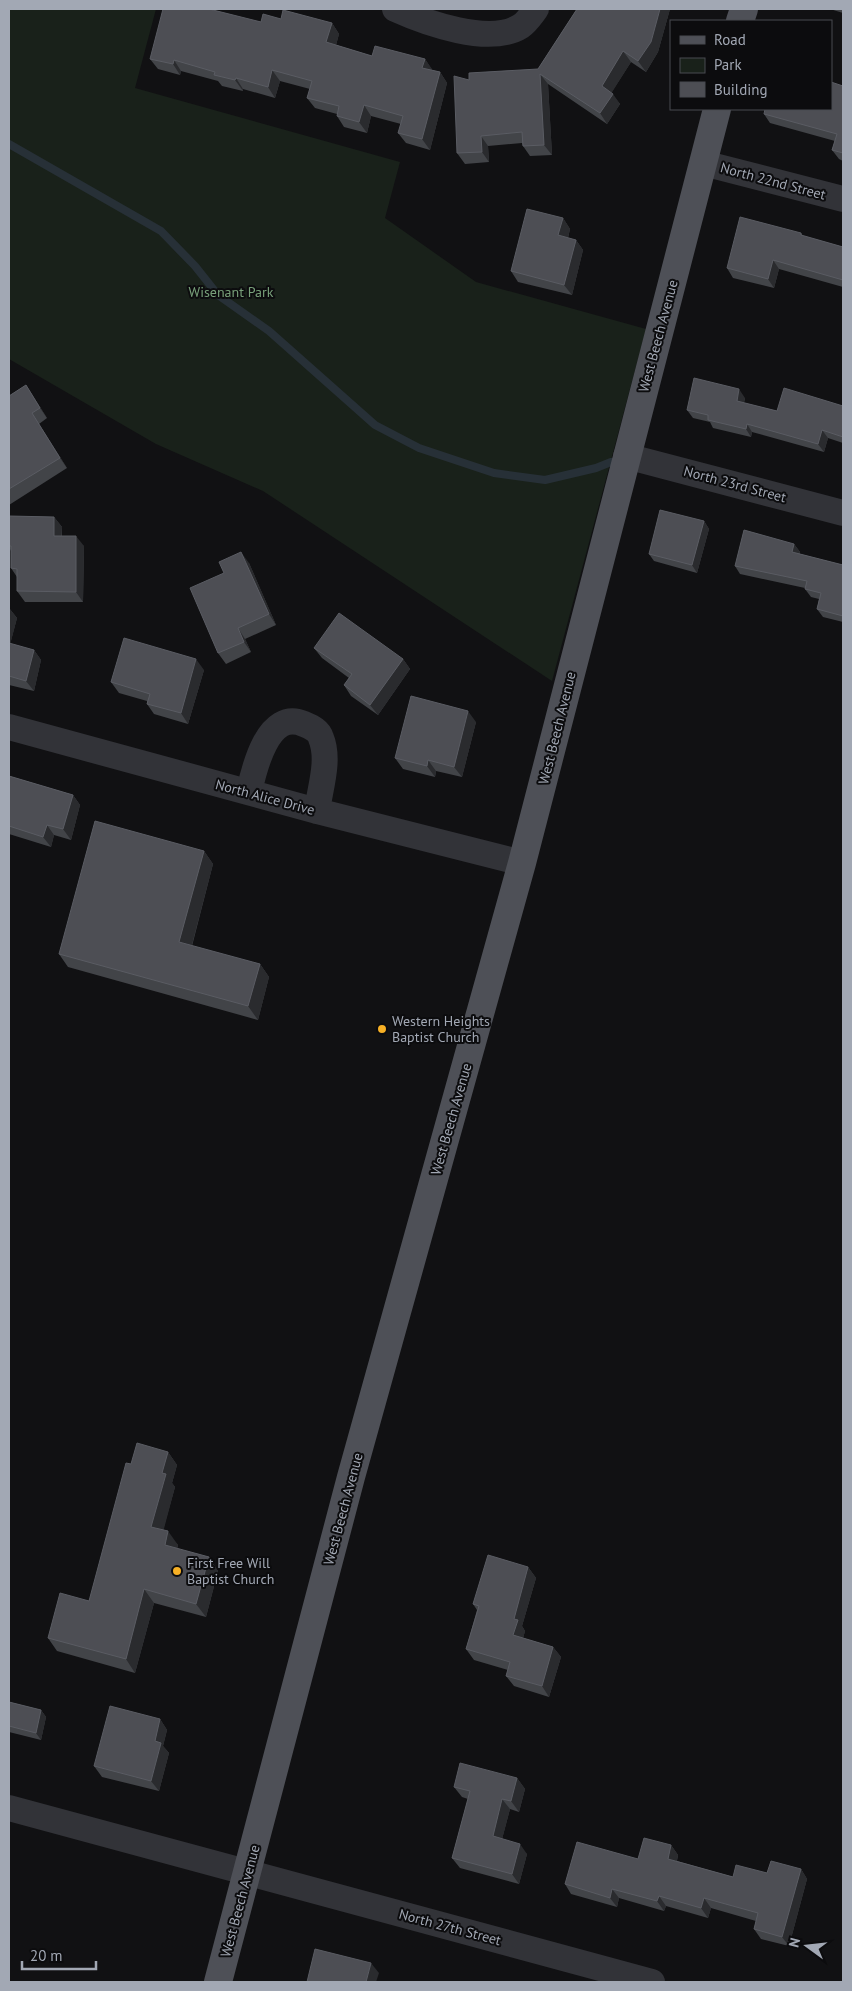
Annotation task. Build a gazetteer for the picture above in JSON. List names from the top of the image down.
{
  "streets": {
    "main road": ["West Beech Avenue"],
    "street": [
      "North 22nd Street",
      "North 23rd Street",
      "North Alice Drive",
      "North 27th Street"
    ]
  },
  "crossings": [
    ["North 22nd Street", "West Beech Avenue"],
    ["West Beech Avenue", "North 23rd Street"],
    ["West Beech Avenue", "North Alice Drive"],
    ["West Beech Avenue", "North 27th Street"]
  ],
  "parks": ["Wisenant Park"],
  "places": ["Western Heights Baptist Church", "First Free Will Baptist Church"],
  "legend": ["Road", "Park", "Building"],
  "scale_bar": "20 m",
  "north": "left"
}
